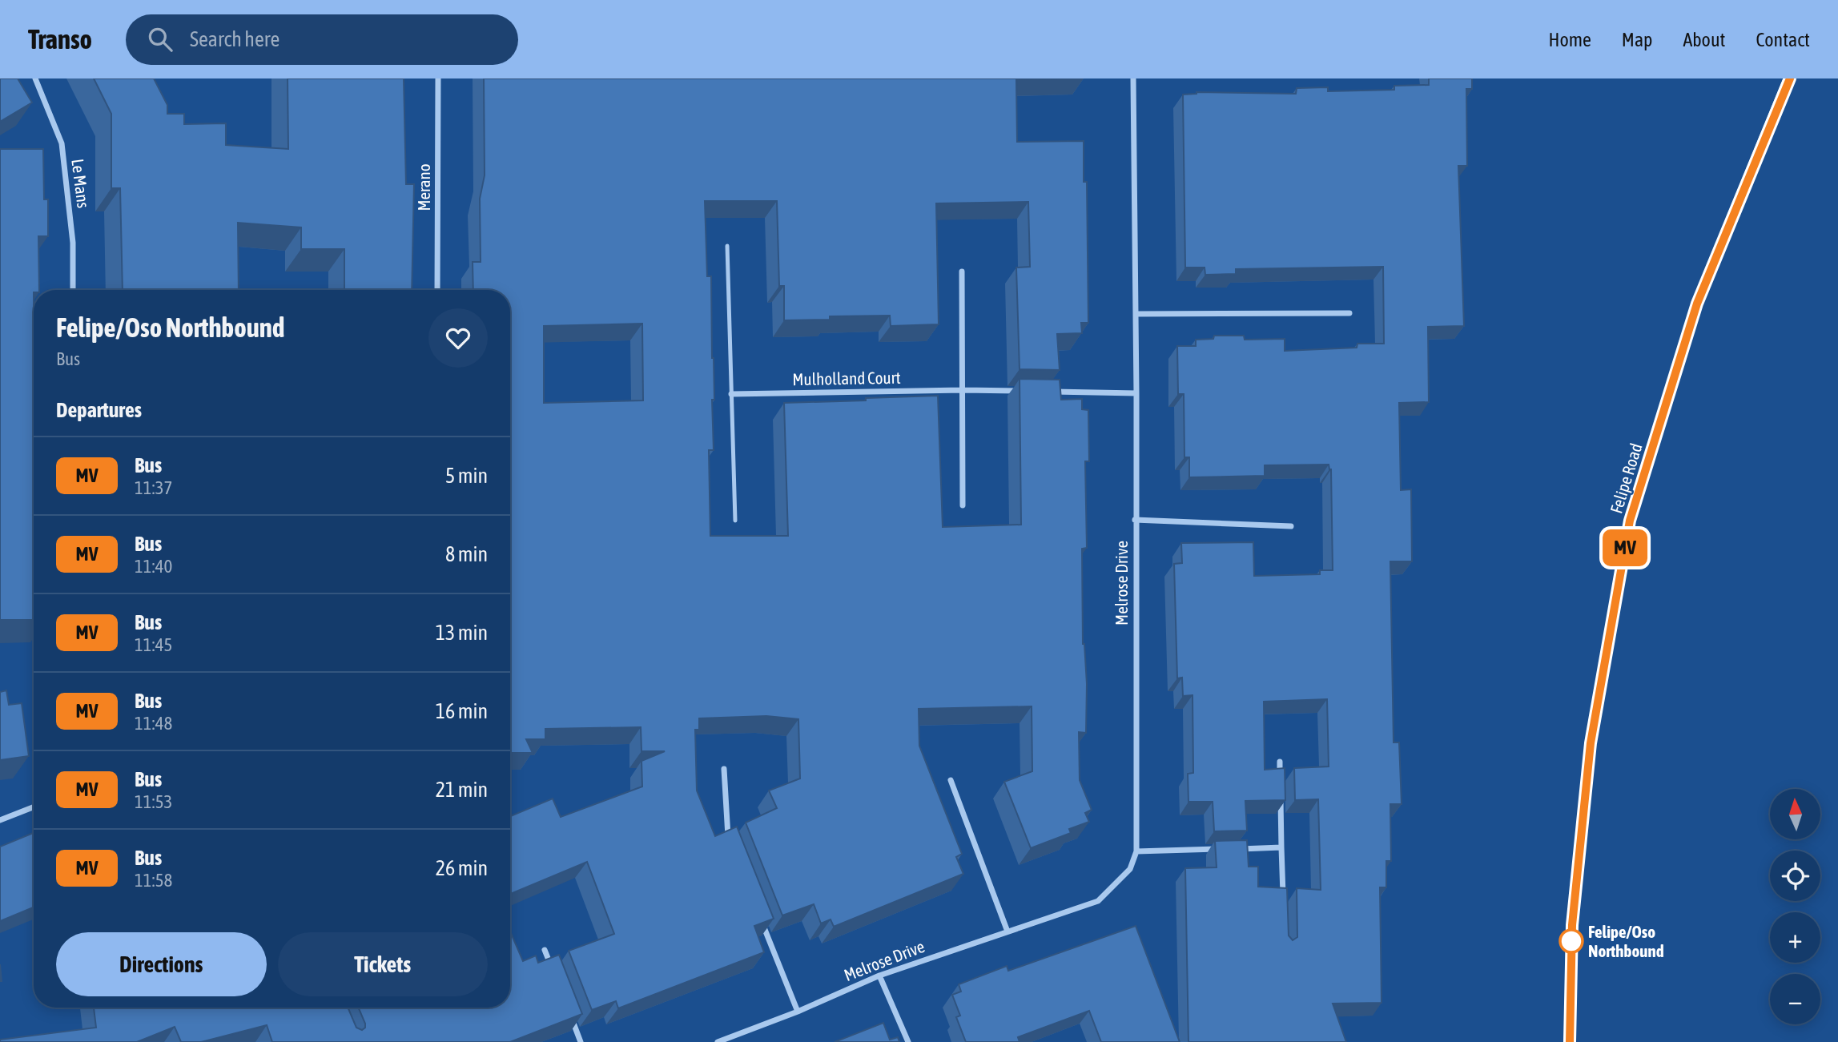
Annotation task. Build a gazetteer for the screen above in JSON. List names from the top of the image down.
{
  "streets": {
    "main road": ["Felipe Road"],
    "street": [
      "Le Mans",
      "Merano",
      "Mulholland Court",
      "Melrose Drive"
    ]
  },
  "places": ["Felipe/Oso Northbound"],
  "lines": ["bus line MV"],
  "north": "top",
  "page": {
    "header": "Transo",
    "search": "Search here",
    "nav": [
      "Home",
      "Map",
      "About",
      "Contact"
    ],
    "on_map": "MV",
    "heading": [
      ["Felipe/Oso Northbound", "Bus"],
      "Departures"
    ],
    "list": [
      {
        "mark": "MV",
        "name": "Bus",
        "note": "11:37",
        "value": "5 min"
      },
      {
        "mark": "MV",
        "name": "Bus",
        "note": "11:40",
        "value": "8 min"
      },
      {
        "mark": "MV",
        "name": "Bus",
        "note": "11:45",
        "value": "13 min"
      },
      {
        "mark": "MV",
        "name": "Bus",
        "note": "11:48",
        "value": "16 min"
      },
      {
        "mark": "MV",
        "name": "Bus",
        "note": "11:53",
        "value": "21 min"
      },
      {
        "mark": "MV",
        "name": "Bus",
        "note": "11:58",
        "value": "26 min"
      }
    ],
    "map_buttons": ["+", "−"],
    "buttons": ["Directions", "Tickets"]
  }
}
